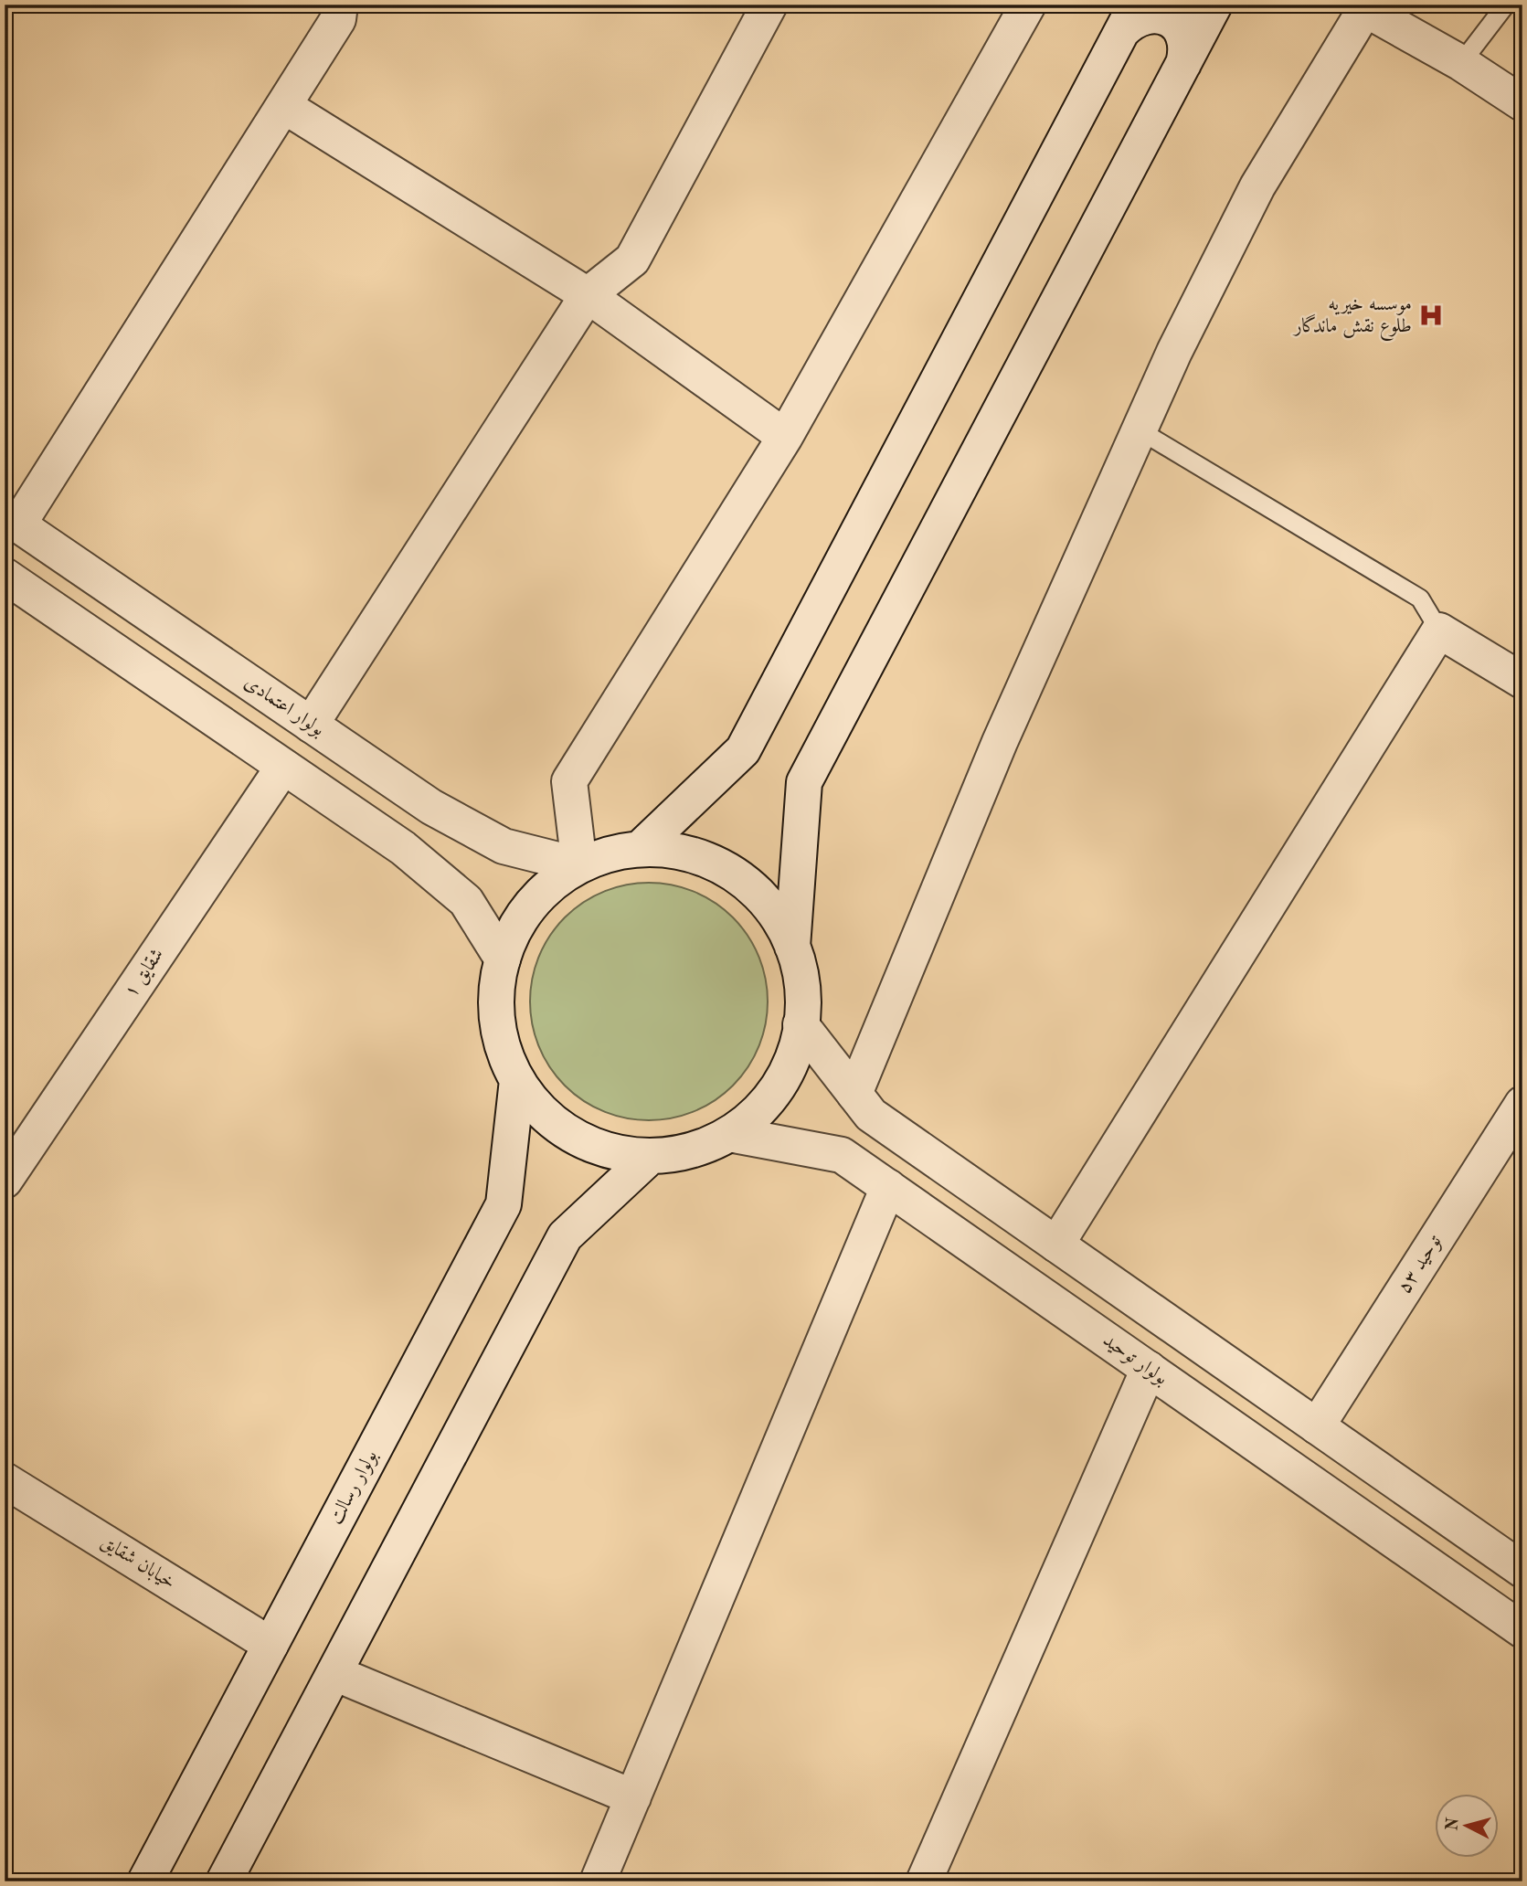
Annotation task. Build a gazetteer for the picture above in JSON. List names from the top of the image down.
{
  "streets": {
    "street": [
      "بولوار اعتمادی",
      "شقایق ۱",
      "توحید ۵۳",
      "بولوار توحید",
      "بولوار رسالت",
      "خیابان شقایق"
    ]
  },
  "crossings": [
    ["بولوار رسالت", "خیابان شقایق"]
  ],
  "places": {
    "hospital": ["موسسه خیریه طلوع نقش ماندگار"]
  },
  "north": "left"
}
